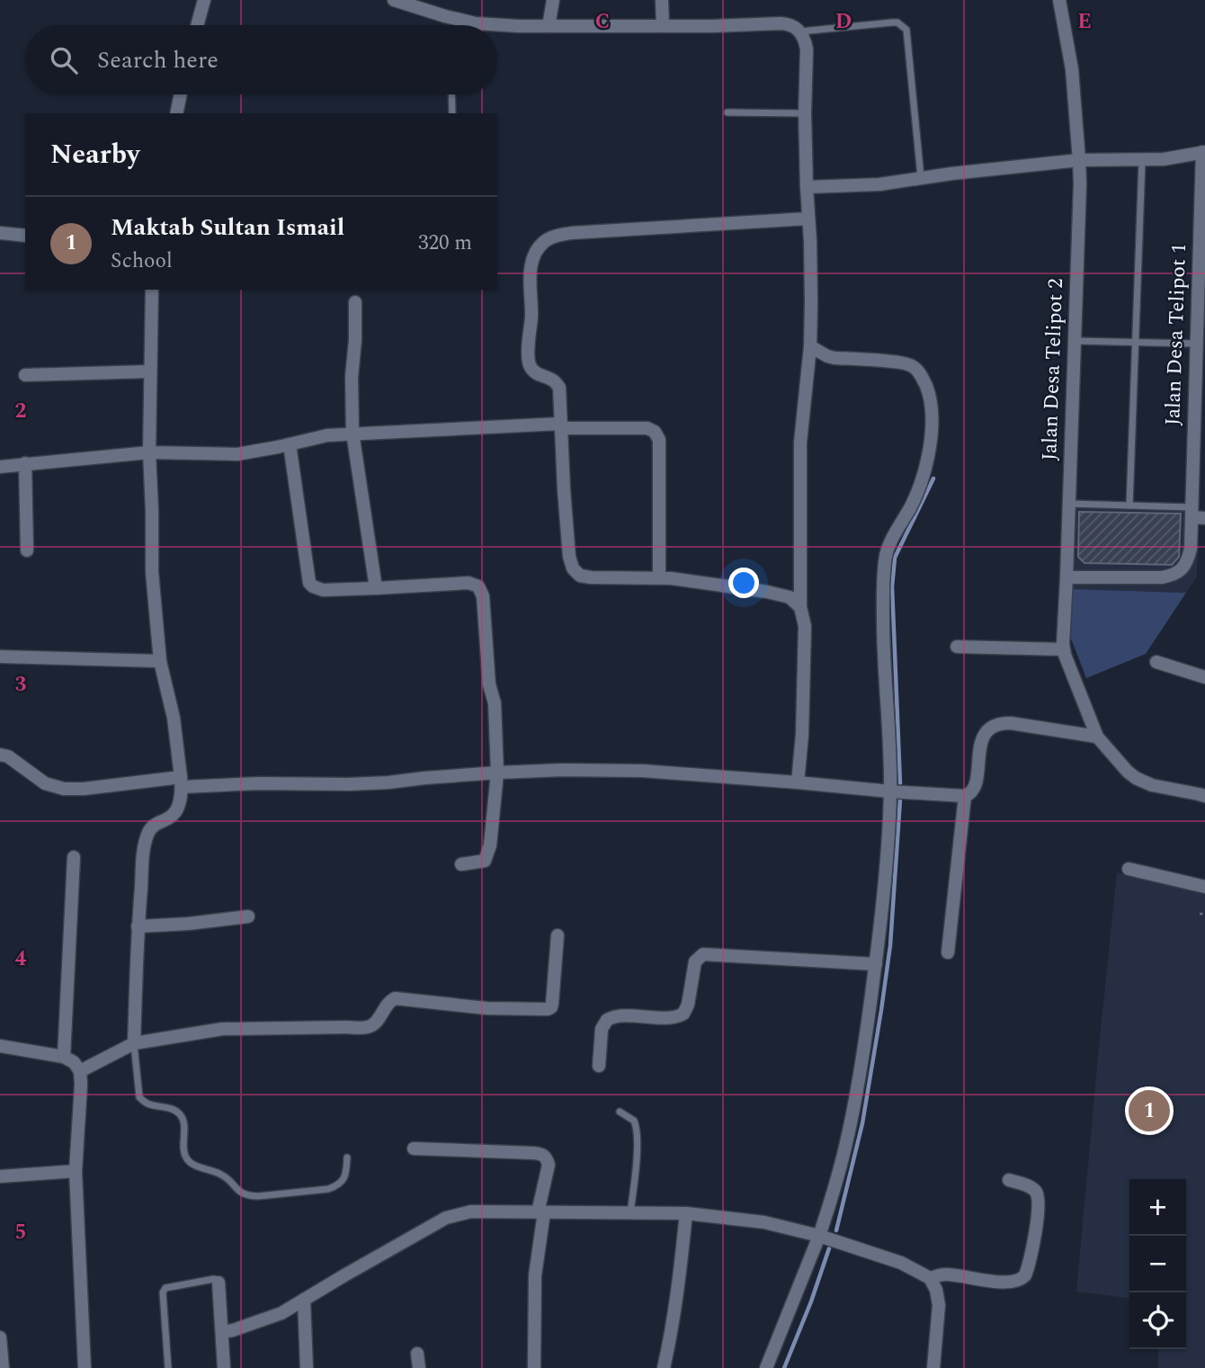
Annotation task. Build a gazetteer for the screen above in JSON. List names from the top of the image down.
{
  "streets": {
    "street": ["Jalan Desa Telipot 1", "Jalan Desa Telipot 2"]
  },
  "crossings": [
    ["Jalan Desa Telipot 1", "Jalan Desa Telipot 2"]
  ],
  "page": {
    "search": "Search here",
    "heading": "Nearby",
    "list": [
      {
        "mark": "1",
        "name": "Maktab Sultan Ismail",
        "note": "School",
        "value": "320 m"
      }
    ],
    "pins": "1",
    "map_buttons": ["+", "−"]
  },
  "grid": {
    "columns": ["C", "D", "E"],
    "rows": [
      "2",
      "3",
      "4",
      "5"
    ]
  }
}
